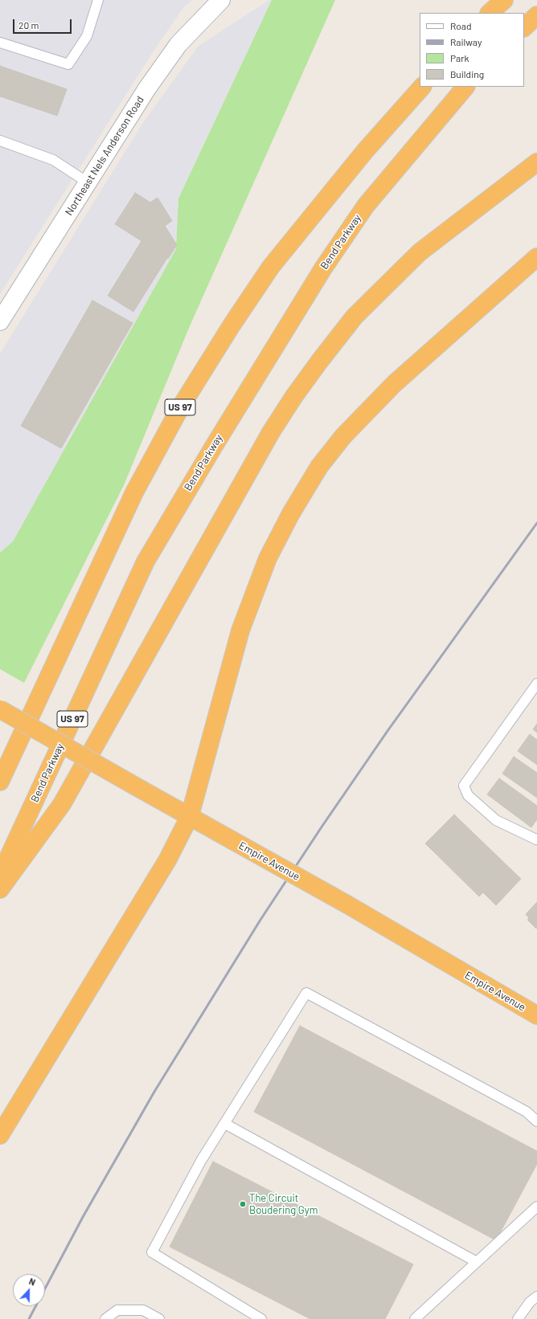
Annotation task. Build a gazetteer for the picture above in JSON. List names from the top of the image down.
{
  "streets": {
    "highway": ["Bend Parkway", "US 97", "Empire Avenue"],
    "street": ["Northeast Nels Anderson Road"]
  },
  "places": ["The Circuit Boudering Gym"],
  "legend": [
    "Road",
    "Railway",
    "Park",
    "Building"
  ],
  "scale_bar": "20 m",
  "north": "top"
}
